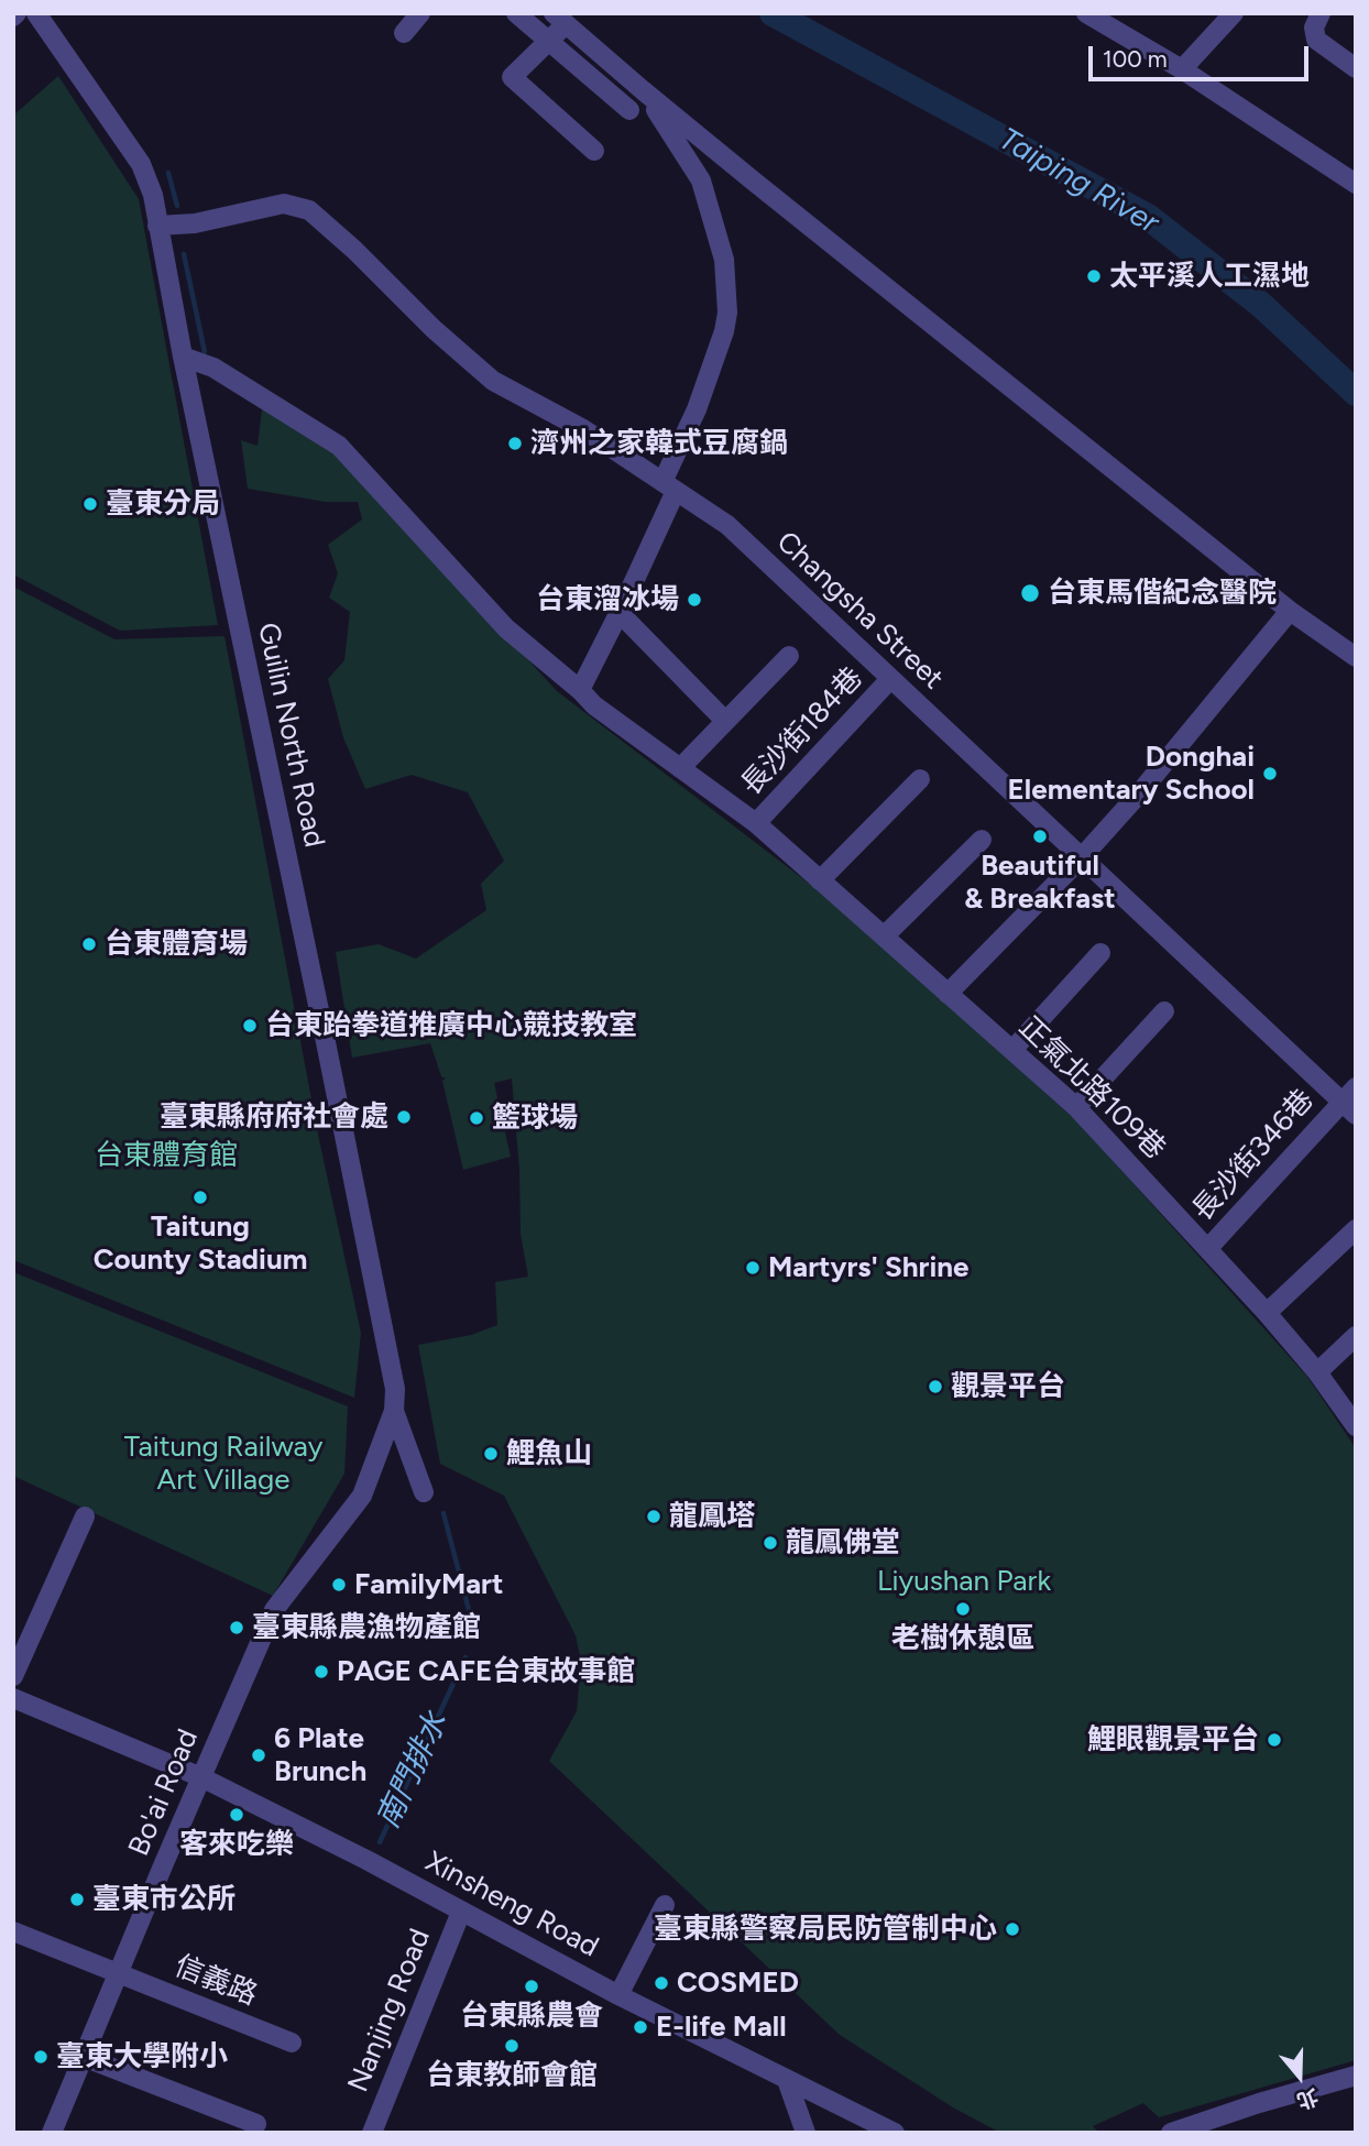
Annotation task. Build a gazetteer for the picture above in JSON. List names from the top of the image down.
{
  "streets": {
    "street": [
      "Changsha Street",
      "長沙街184巷",
      "Guilin North Road",
      "正氣北路109巷",
      "長沙街346巷",
      "Bo'ai Road",
      "Xinsheng Road",
      "信義路",
      "Nanjing Road"
    ]
  },
  "crossings": [
    ["Changsha Street", "長沙街184巷"],
    ["Changsha Street", "Guilin North Road"],
    ["Changsha Street", "長沙街346巷"],
    ["長沙街184巷", "正氣北路109巷"],
    ["Guilin North Road", "正氣北路109巷"],
    ["Guilin North Road", "Bo'ai Road"],
    ["正氣北路109巷", "長沙街346巷"],
    ["Bo'ai Road", "Xinsheng Road"],
    ["Bo'ai Road", "信義路"],
    ["Xinsheng Road", "Nanjing Road"]
  ],
  "water": ["Taiping River", "南門排水"],
  "parks": ["台東體育館", "Taitung Railway Art Village", "Liyushan Park"],
  "places": [
    "太平溪人工濕地",
    "濟州之家韓式豆腐鍋",
    "臺東分局",
    "台東馬偕紀念醫院",
    "台東溜冰場",
    "Donghai Elementary School",
    "Beautiful & Breakfast",
    "台東體育場",
    "台東跆拳道推廣中心競技教室",
    "臺東縣府府社會處",
    "籃球場",
    "Taitung County Stadium",
    "Martyrs' Shrine",
    "觀景平台",
    "鯉魚山",
    "龍鳳塔",
    "龍鳳佛堂",
    "FamilyMart",
    "老樹休憩區",
    "臺東縣農漁物產館",
    "PAGE CAFE台東故事館",
    "鯉眼觀景平台",
    "6 Plate Brunch",
    "客來吃樂",
    "臺東市公所",
    "臺東縣警察局民防管制中心",
    "COSMED",
    "台東縣農會",
    "E-life Mall",
    "台東教師會館",
    "臺東大學附小"
  ],
  "scale_bar": "100 m",
  "north": "bottom"
}
